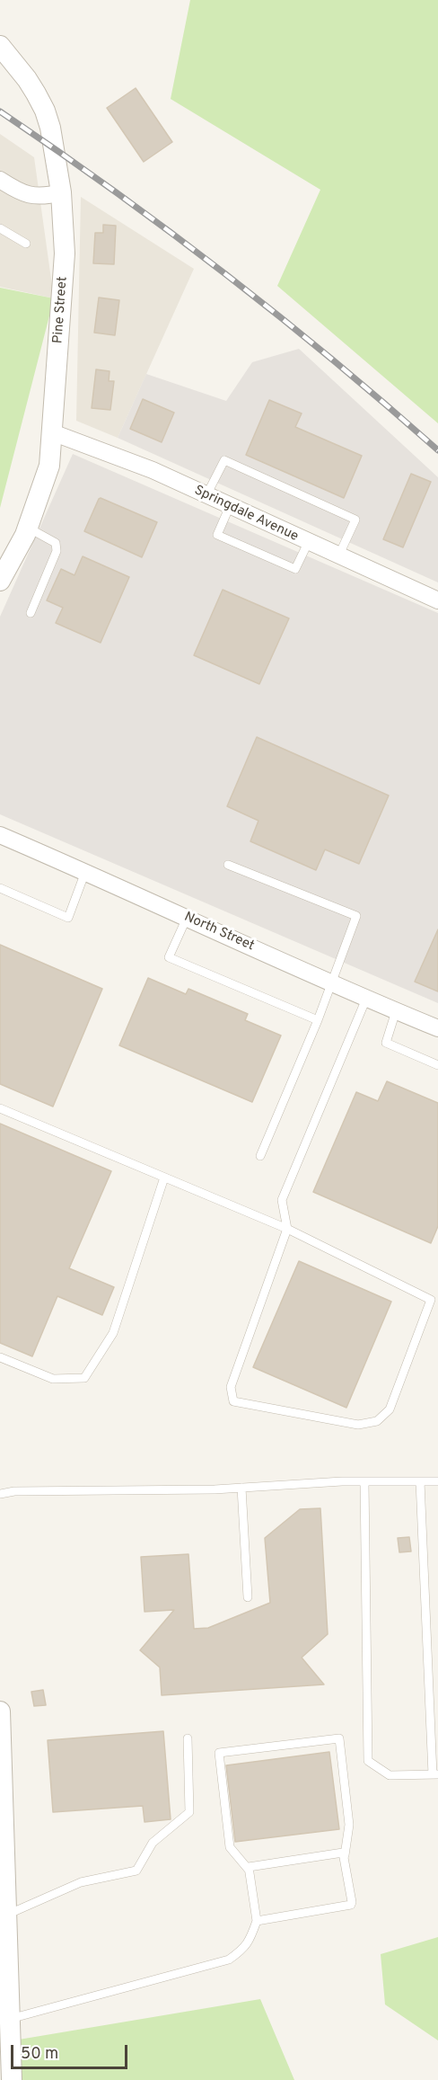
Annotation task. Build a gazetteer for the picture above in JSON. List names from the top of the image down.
{
  "streets": {
    "street": ["Pine Street", "Springdale Avenue", "North Street"]
  },
  "crossings": [
    ["Pine Street", "Springdale Avenue"]
  ],
  "scale_bar": "50 m"
}
